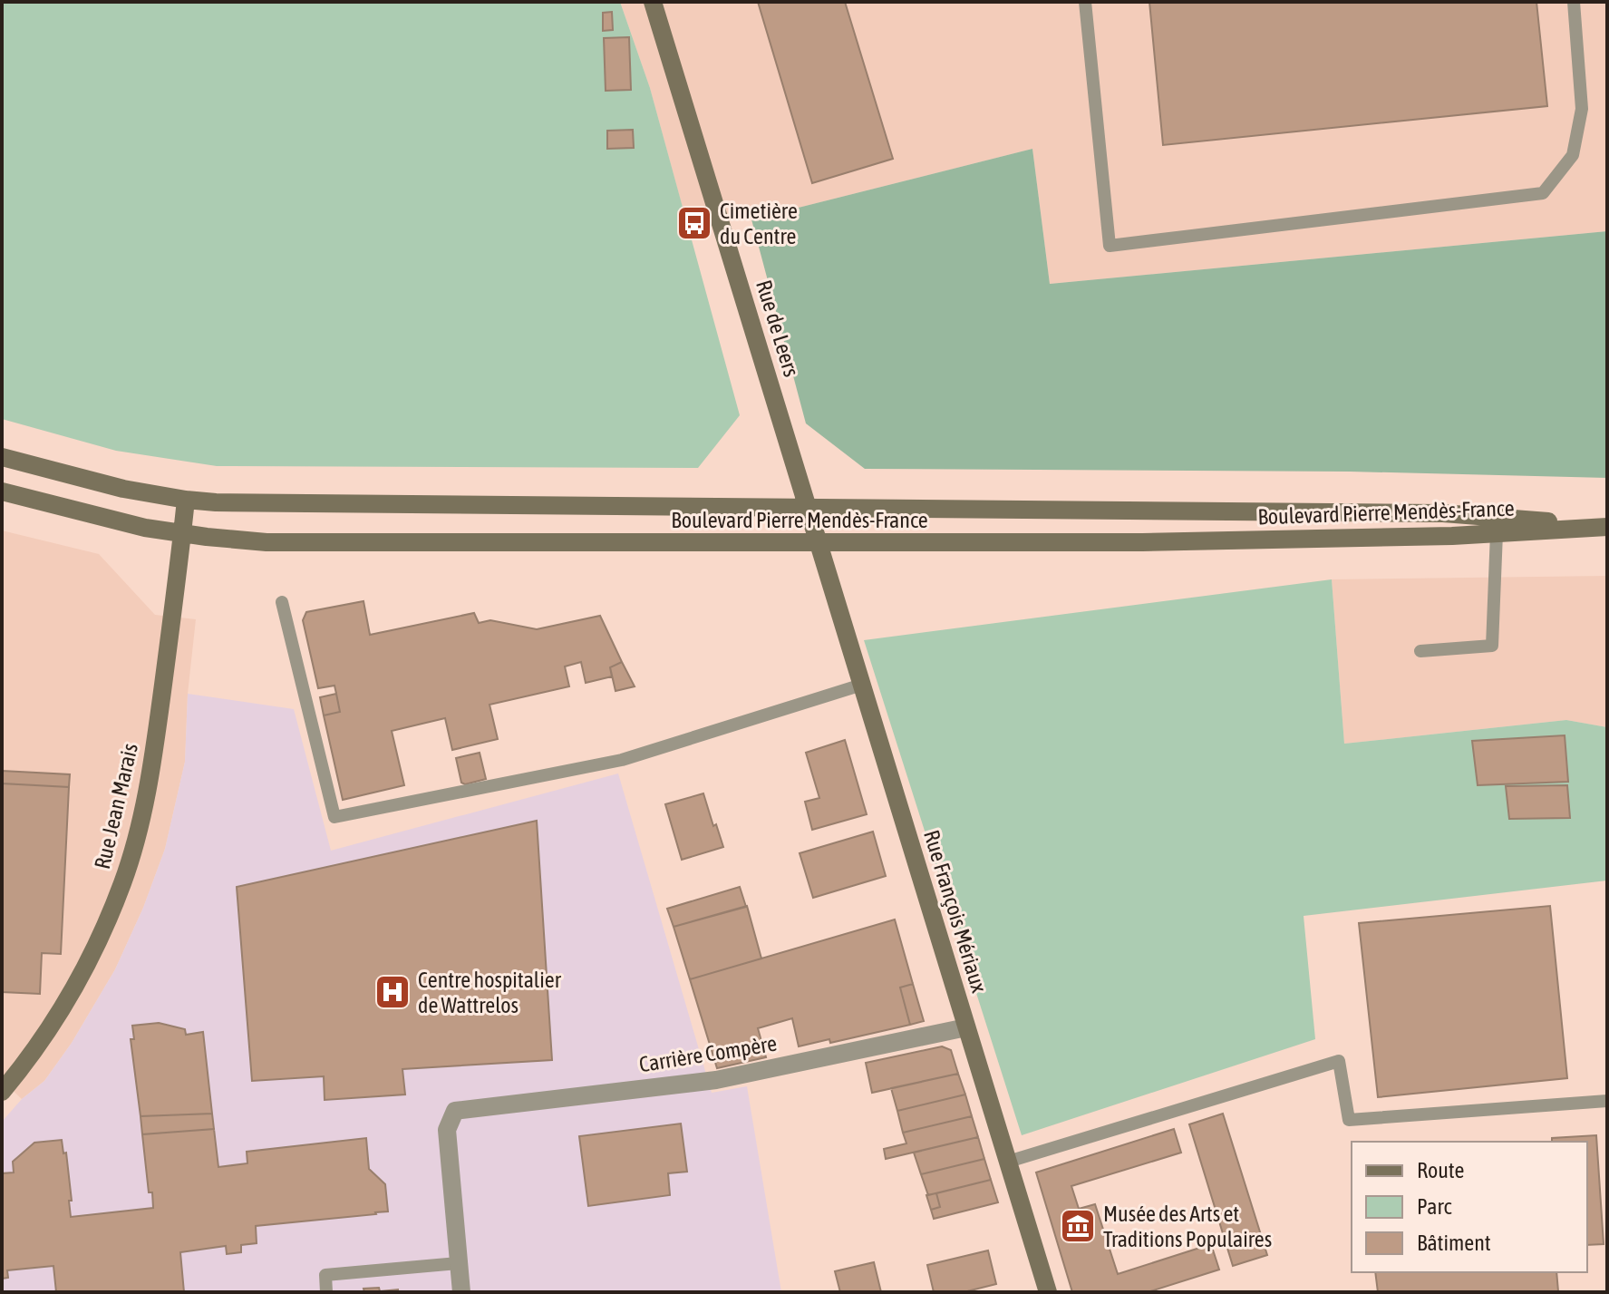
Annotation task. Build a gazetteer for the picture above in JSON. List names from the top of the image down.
{
  "streets": {
    "street": [
      "Rue de Leers",
      "Boulevard Pierre Mendès-France",
      "Rue Jean Marais",
      "Rue François Mériaux",
      "Carrière Compère"
    ]
  },
  "crossings": [
    ["Rue de Leers", "Boulevard Pierre Mendès-France"],
    ["Rue de Leers", "Rue François Mériaux"],
    ["Boulevard Pierre Mendès-France", "Rue Jean Marais"],
    ["Boulevard Pierre Mendès-France", "Rue François Mériaux"],
    ["Rue François Mériaux", "Carrière Compère"]
  ],
  "places": {
    "bus stop": ["Cimetière du Centre"],
    "hospital": ["Centre hospitalier de Wattrelos"],
    "museum": ["Musée des Arts et Traditions Populaires"]
  },
  "legend": ["Route", "Parc", "Bâtiment"]
}
